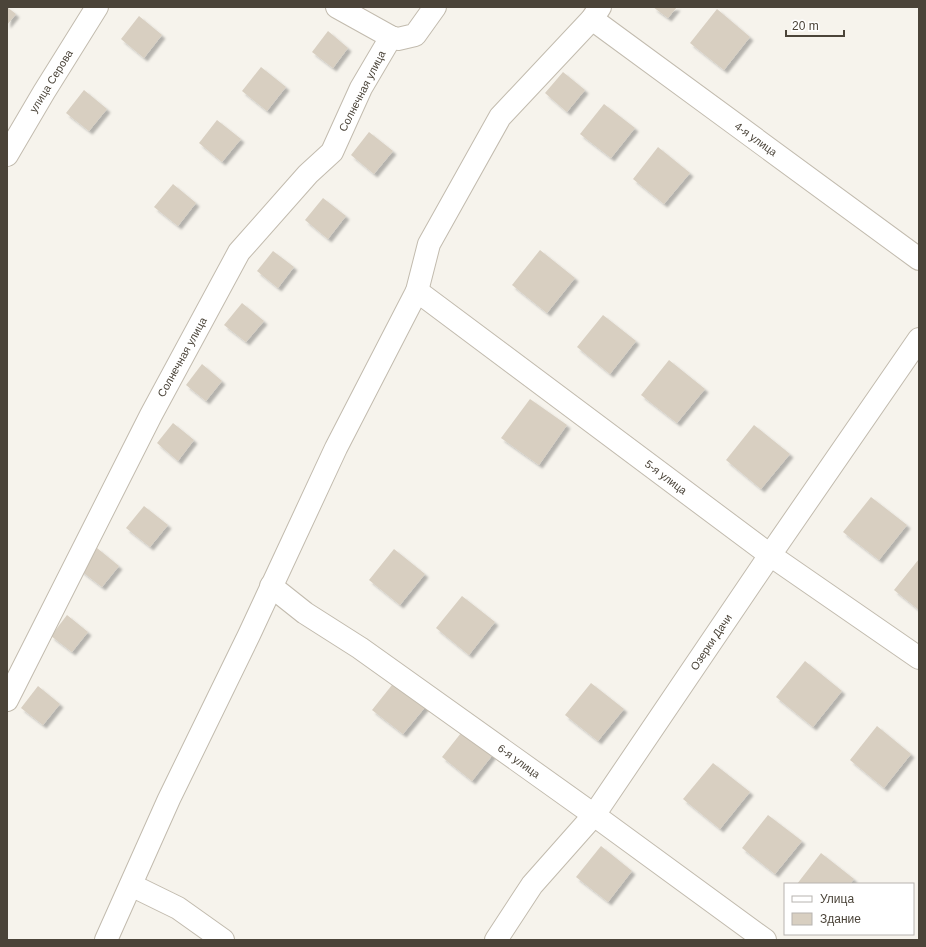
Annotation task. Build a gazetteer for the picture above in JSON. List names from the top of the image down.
{
  "streets": {
    "street": [
      "улица Серова",
      "Солнечная улица",
      "4-я улица",
      "5-я улица",
      "Озерки Дачи",
      "6-я улица"
    ]
  },
  "crossings": [
    ["5-я улица", "Озерки Дачи"],
    ["Озерки Дачи", "6-я улица"]
  ],
  "legend": ["Улица", "Здание"],
  "scale_bar": "20 m"
}
